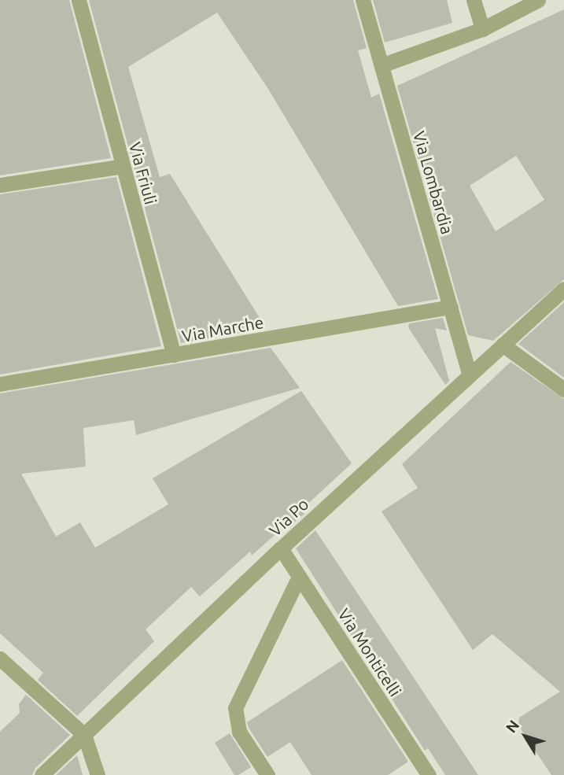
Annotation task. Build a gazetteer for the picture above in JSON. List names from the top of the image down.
{
  "streets": {
    "street": [
      "Via Friuli",
      "Via Lombardia",
      "Via Marche",
      "Via Po",
      "Via Monticelli"
    ]
  },
  "crossings": [
    ["Via Friuli", "Via Marche"],
    ["Via Lombardia", "Via Marche"],
    ["Via Lombardia", "Via Po"],
    ["Via Po", "Via Monticelli"]
  ],
  "north": "top left"
}
